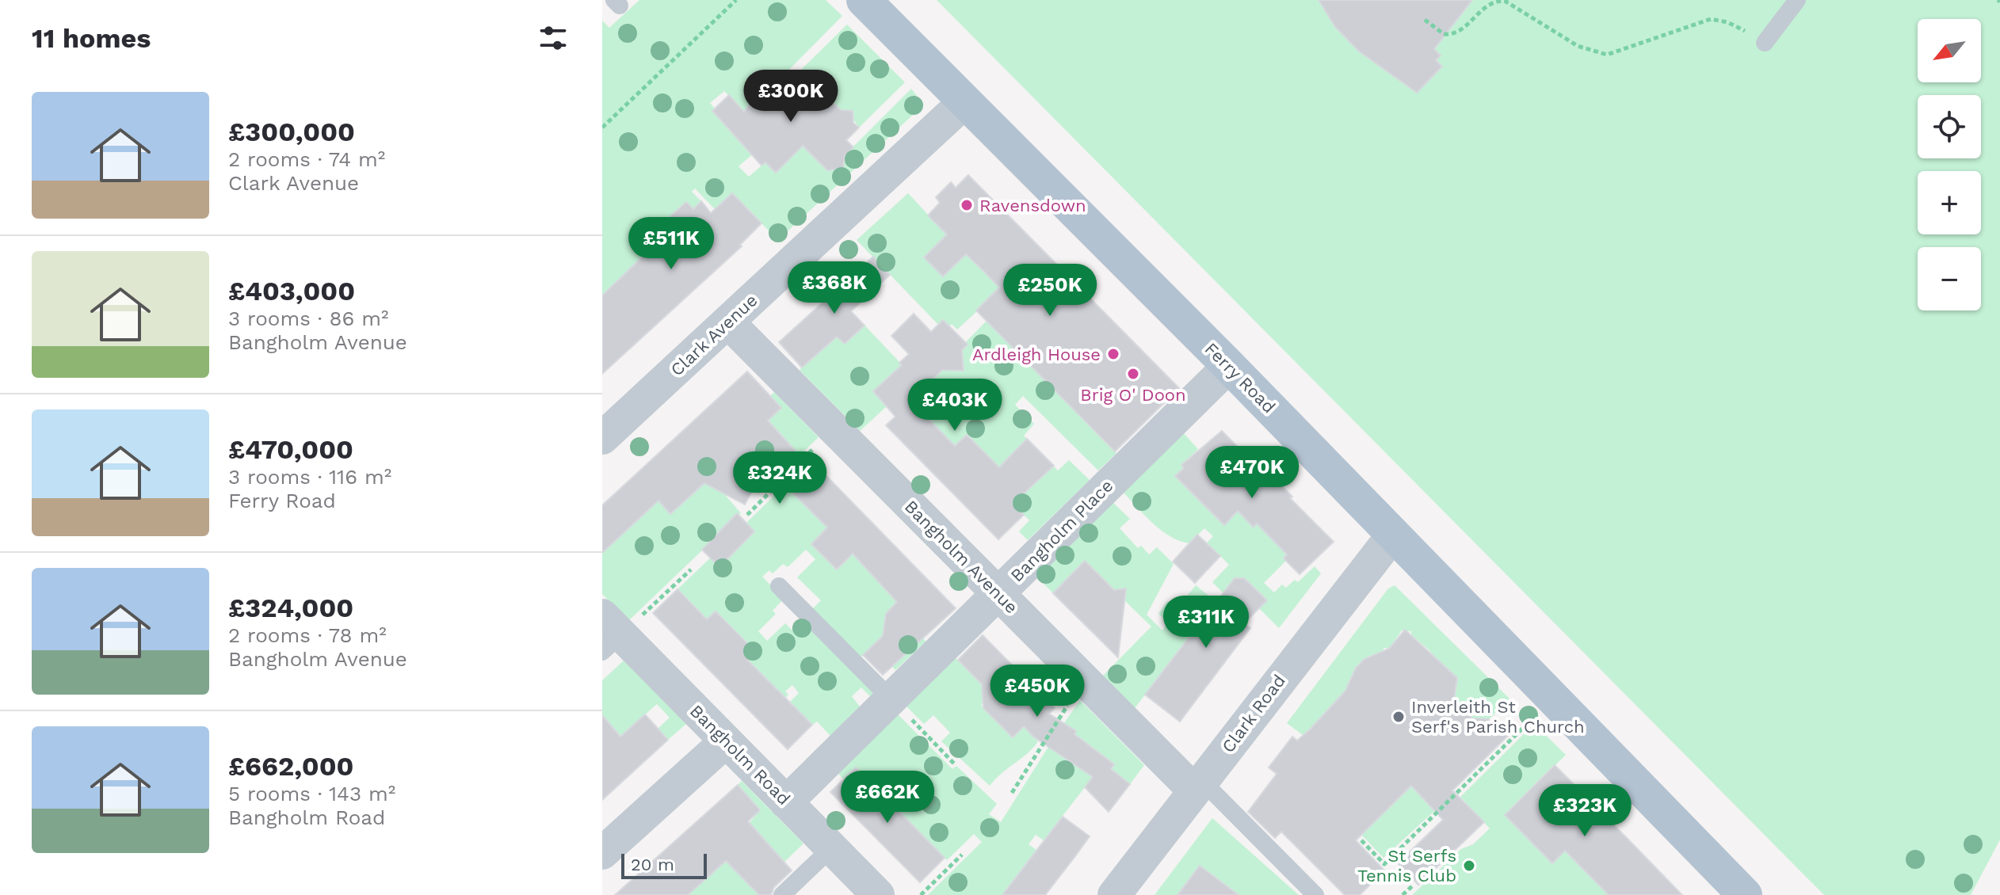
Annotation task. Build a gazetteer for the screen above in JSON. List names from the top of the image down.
{
  "streets": {
    "main road": ["Ferry Road"],
    "street": [
      "Clark Avenue",
      "Bangholm Place",
      "Bangholm Avenue",
      "Clark Road",
      "Bangholm Road"
    ]
  },
  "crossings": [
    ["Clark Avenue", "Ferry Road"],
    ["Clark Avenue", "Bangholm Avenue"],
    ["Ferry Road", "Bangholm Place"],
    ["Ferry Road", "Clark Road"],
    ["Bangholm Place", "Bangholm Avenue"],
    ["Bangholm Place", "Bangholm Road"],
    ["Bangholm Avenue", "Clark Road"]
  ],
  "places": [
    "Ravensdown",
    "Ardleigh House",
    "Brig O' Doon",
    "Inverleith St Serf's Parish Church",
    "St Serfs Tennis Club"
  ],
  "scale_bar": "20 m",
  "north": "bottom left",
  "page": {
    "heading": "11 homes",
    "map_buttons": ["+", "−"],
    "price": [
      "£300K",
      "£511K",
      "£368K",
      "£250K",
      "£403K",
      "£470K",
      "£324K",
      "£311K",
      "£450K",
      "£662K",
      "£323K"
    ],
    "list": [
      {
        "name": "£300,000",
        "note": "2 rooms · 74 m² · Clark Avenue"
      },
      {
        "name": "£403,000",
        "note": "3 rooms · 86 m² · Bangholm Avenue"
      },
      {
        "name": "£470,000",
        "note": "3 rooms · 116 m² · Ferry Road"
      },
      {
        "name": "£324,000",
        "note": "2 rooms · 78 m² · Bangholm Avenue"
      },
      {
        "name": "£662,000",
        "note": "5 rooms · 143 m² · Bangholm Road"
      }
    ],
    "scale": "20 m"
  }
}
